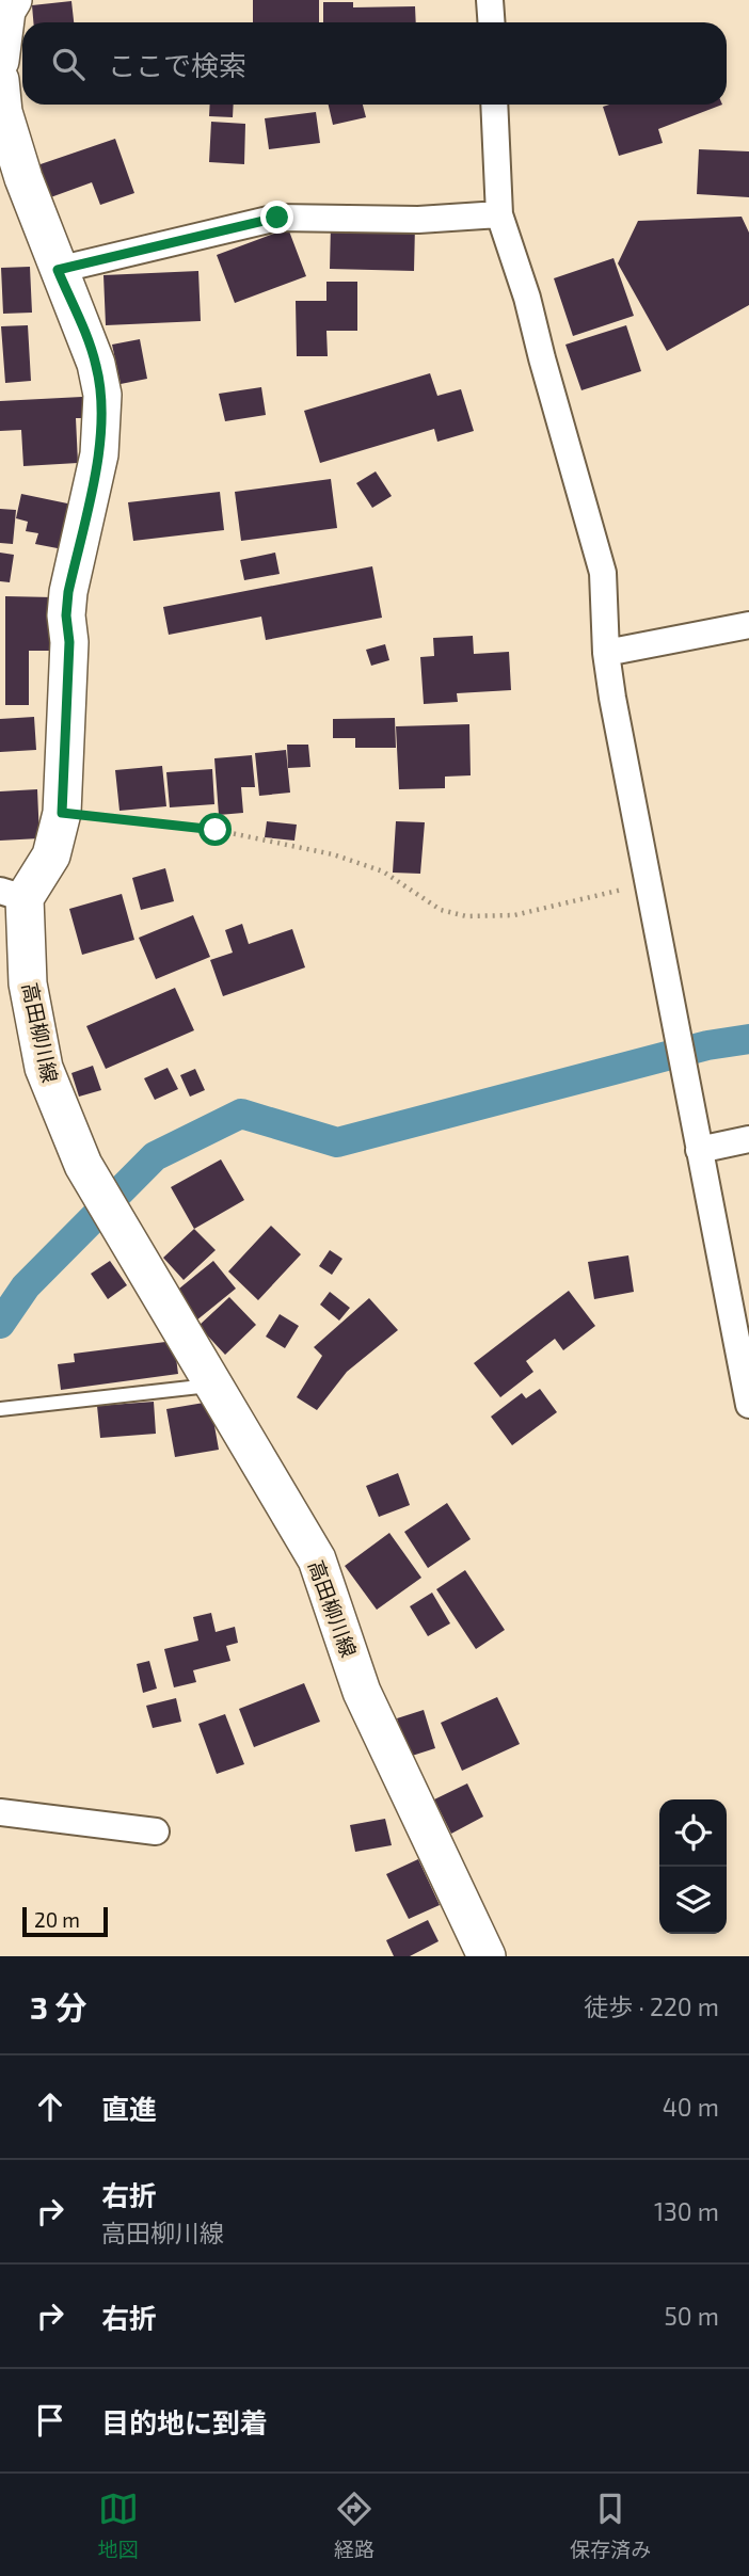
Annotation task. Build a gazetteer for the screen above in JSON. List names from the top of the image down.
{
  "streets": {
    "main road": ["高田柳川線"]
  },
  "scale_bar": "20 m",
  "page": {
    "search": "ここで検索",
    "scale": "20 m",
    "heading": ["3 分", "徒歩 · 220 m"],
    "list": [
      ["直進", "40 m"],
      ["右折", "高田柳川線", "130 m"],
      ["右折", "50 m"],
      "目的地に到着"
    ],
    "nav": ["地図", "経路", "保存済み"]
  }
}
